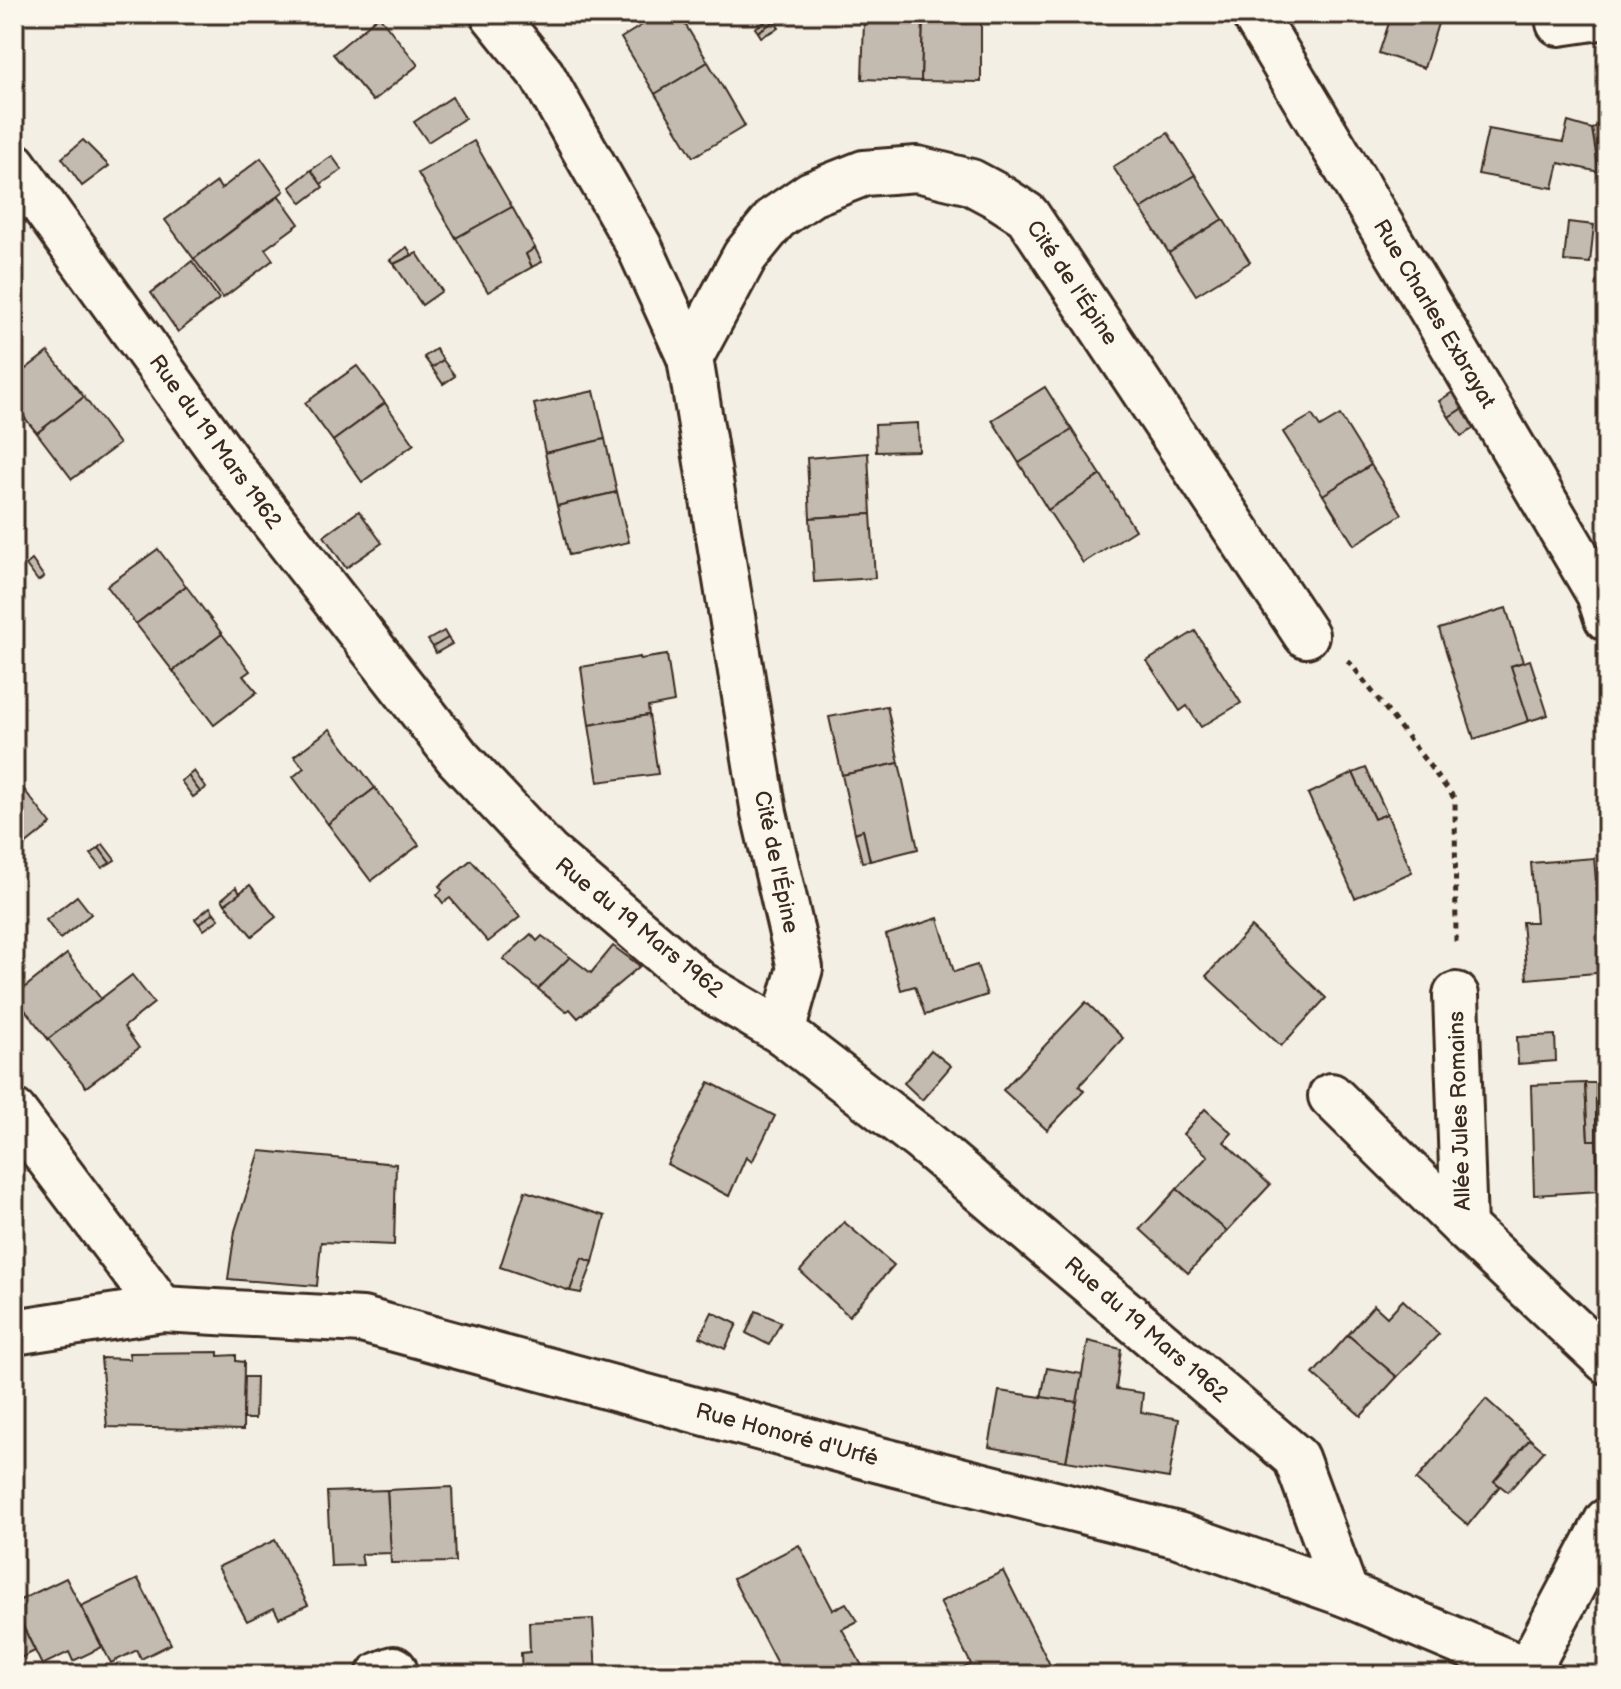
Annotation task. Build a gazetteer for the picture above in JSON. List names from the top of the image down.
{
  "streets": {
    "street": [
      "Cité de l'Épine",
      "Rue Charles Exbrayat",
      "Rue du 19 Mars 1962",
      "Allée Jules Romains",
      "Rue Honoré d'Urfé"
    ]
  },
  "crossings": [
    ["Cité de l'Épine", "Rue du 19 Mars 1962"],
    ["Rue du 19 Mars 1962", "Rue Honoré d'Urfé"]
  ]
}
